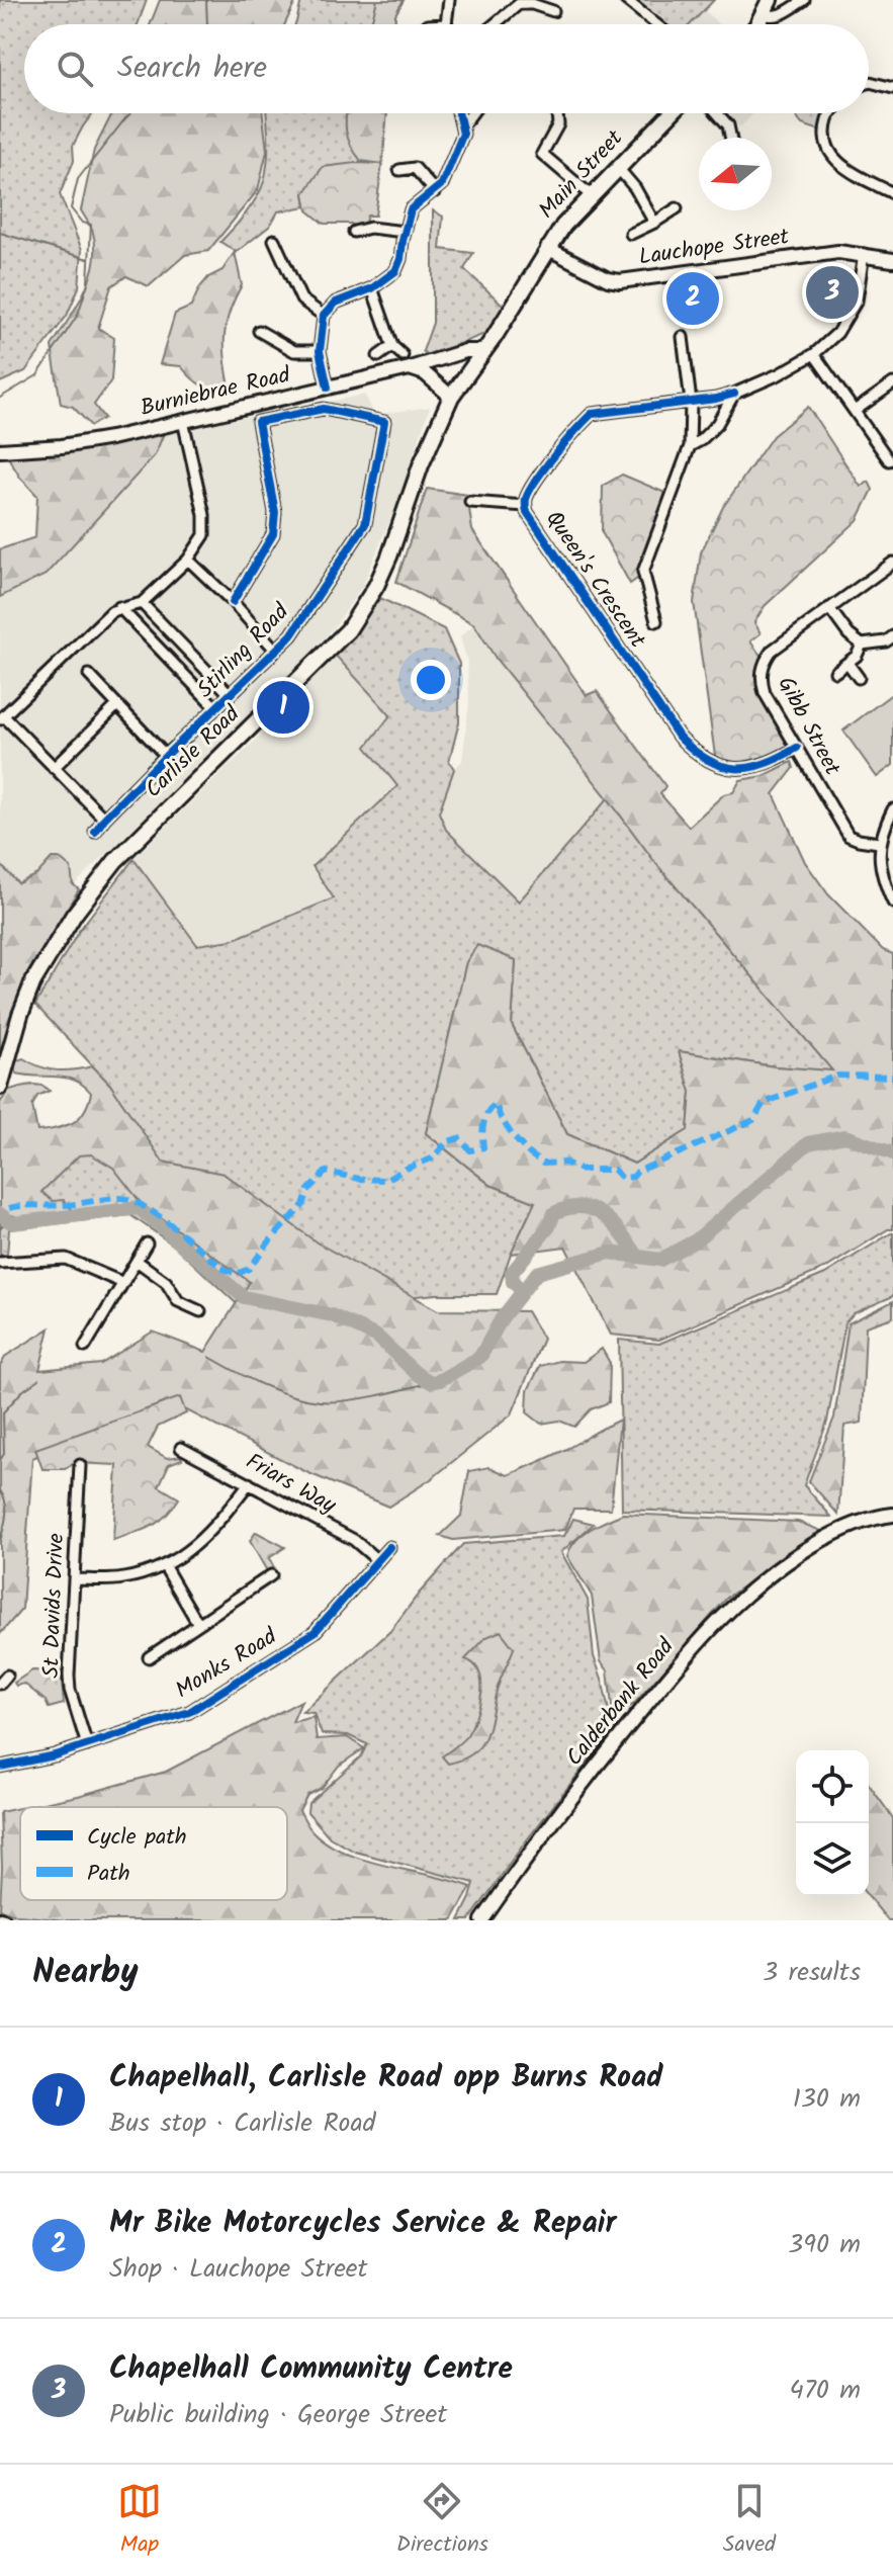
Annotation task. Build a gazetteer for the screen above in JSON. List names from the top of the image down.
{
  "streets": {
    "main road": ["Main Street", "Carlisle Road"],
    "street": [
      "Lauchope Street",
      "Burniebrae Road",
      "Queen's Crescent",
      "Stirling Road",
      "Gibb Street",
      "Friars Way",
      "St Davids Drive",
      "Monks Road",
      "Calderbank Road"
    ]
  },
  "crossings": [
    ["Main Street", "Lauchope Street"],
    ["Main Street", "Carlisle Road"],
    ["Lauchope Street", "Queen's Crescent"],
    ["Lauchope Street", "Carlisle Road"],
    ["Burniebrae Road", "Carlisle Road"],
    ["Queen's Crescent", "Gibb Street"],
    ["Friars Way", "Monks Road"],
    ["St Davids Drive", "Monks Road"]
  ],
  "legend": ["Cycle path", "Path"],
  "north": "left",
  "page": {
    "search": "Search here",
    "pins": ["3", "2", "1"],
    "heading": ["Nearby", "3 results"],
    "list": [
      {
        "mark": "1",
        "name": "Chapelhall, Carlisle Road opp Burns Road",
        "note": "Bus stop · Carlisle Road",
        "value": "130 m"
      },
      {
        "mark": "2",
        "name": "Mr Bike Motorcycles Service & Repair",
        "note": "Shop · Lauchope Street",
        "value": "390 m"
      },
      {
        "mark": "3",
        "name": "Chapelhall Community Centre",
        "note": "Public building · George Street",
        "value": "470 m"
      }
    ],
    "nav": ["Map", "Directions", "Saved"]
  }
}
